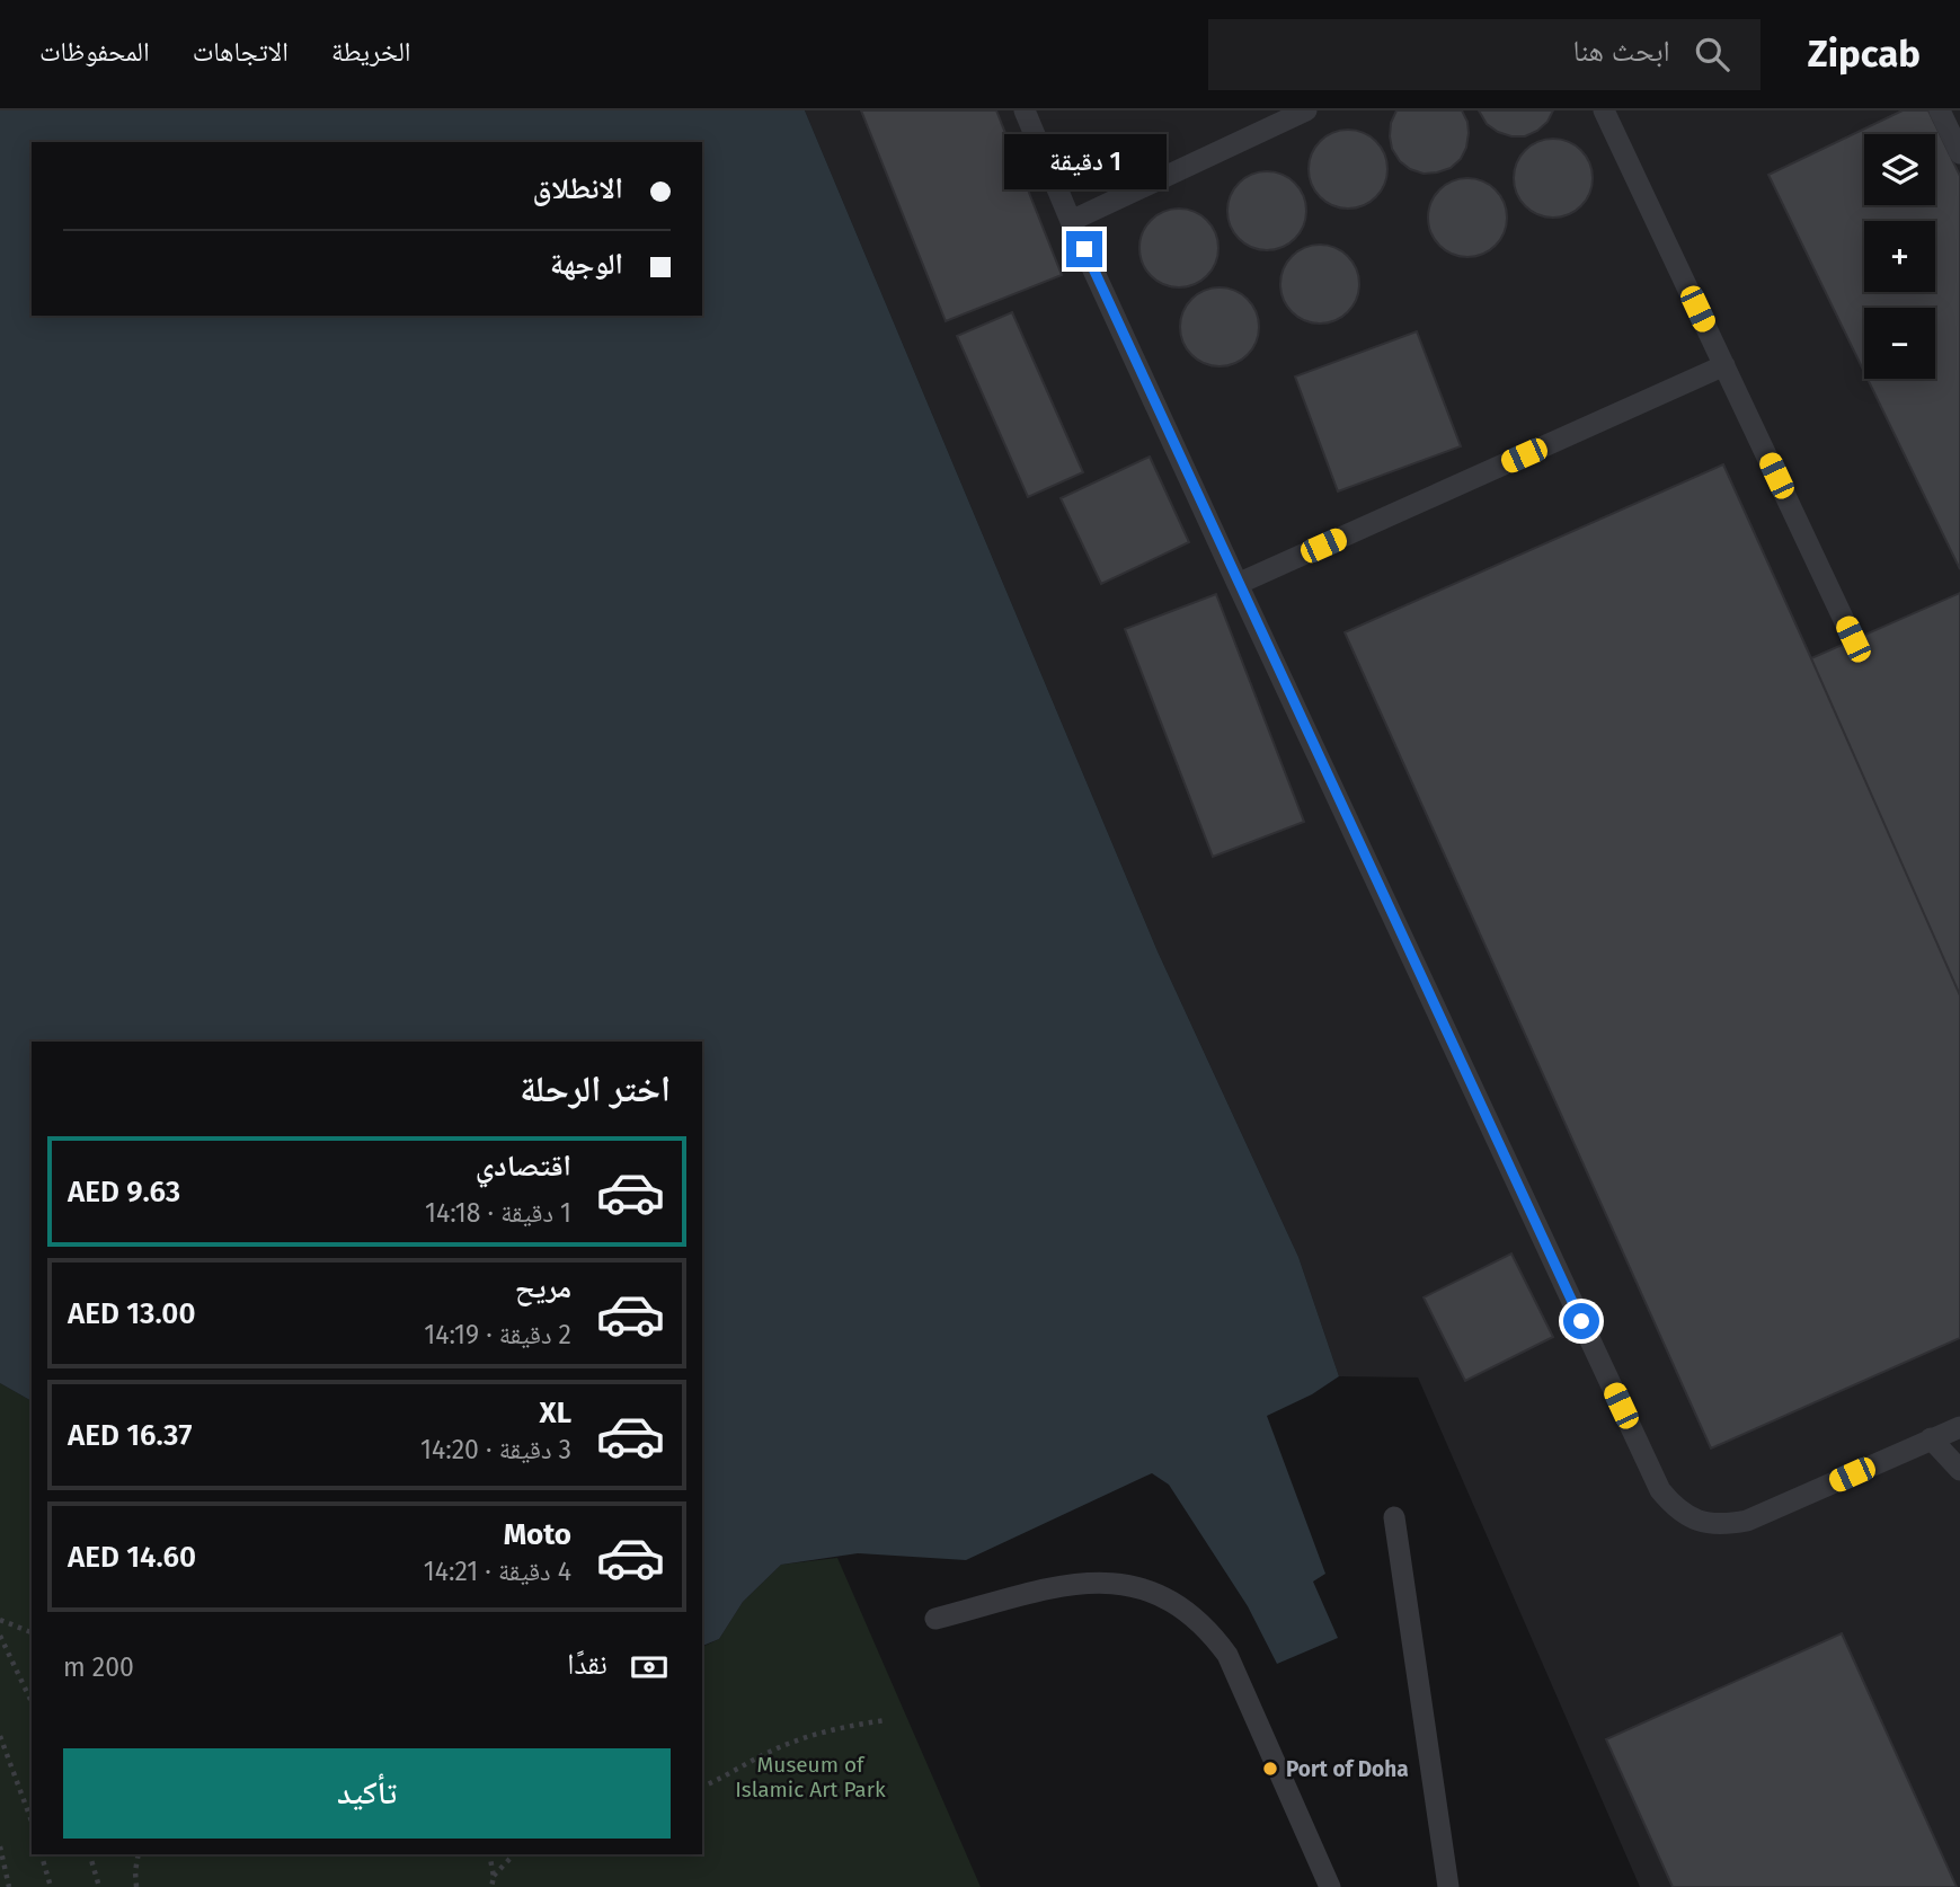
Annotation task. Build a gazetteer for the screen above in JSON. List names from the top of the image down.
{
  "parks": ["Museum of Islamic Art Park"],
  "places": ["Port of Doha"],
  "page": {
    "header": "Zipcab",
    "search": "ابحث هنا",
    "nav": ["الخريطة", "الاتجاهات", "المحفوظات"],
    "map_buttons": ["+", "−"],
    "bubble": "1 دقيقة",
    "banner": ["الانطلاق", "الوجهة"],
    "heading": "اختر الرحلة",
    "list": [
      {
        "name": "اقتصادي",
        "note": "1 دقيقة · 14:18",
        "value": "AED 9.63"
      },
      {
        "name": "مريح",
        "note": "2 دقيقة · 14:19",
        "value": "AED 13.00"
      },
      {
        "name": "XL",
        "note": "3 دقيقة · 14:20",
        "value": "AED 16.37"
      },
      {
        "name": "Moto",
        "note": "4 دقيقة · 14:21",
        "value": "AED 14.60"
      }
    ],
    "pay": ["نقدًا", "200 m"],
    "buttons": "تأكيد"
  }
}
